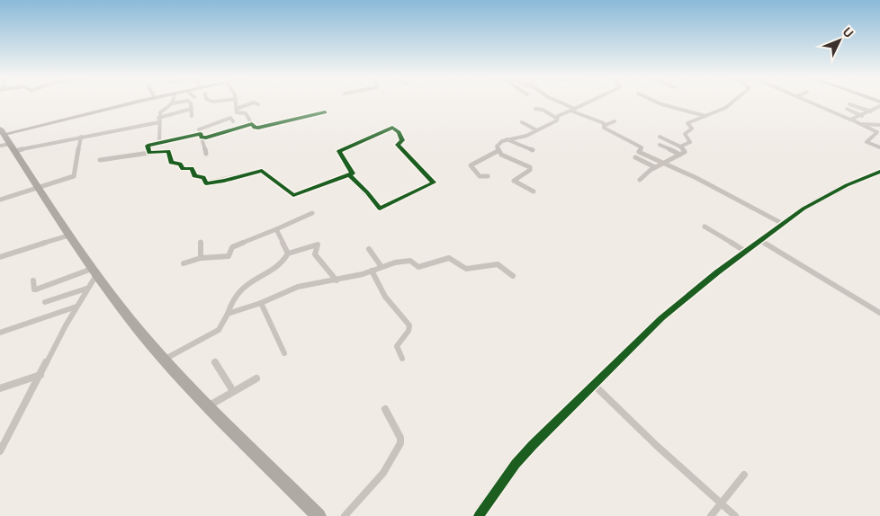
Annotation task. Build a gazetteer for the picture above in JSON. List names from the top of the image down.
{
  "north": "top right"
}
